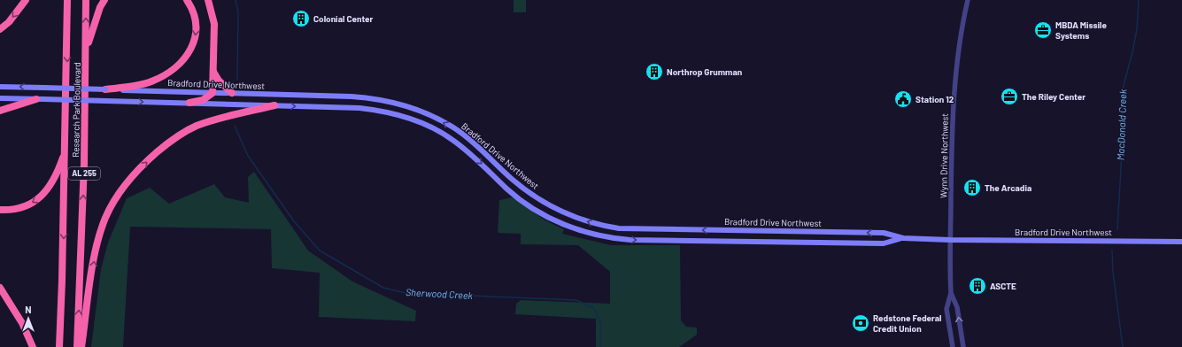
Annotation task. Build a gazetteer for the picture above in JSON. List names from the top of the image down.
{
  "streets": {
    "highway": ["Research Park Boulevard", "AL 255"],
    "main road": ["Bradford Drive Northwest"],
    "street": ["Wynn Drive Northwest"]
  },
  "crossings": [
    ["Bradford Drive Northwest", "Wynn Drive Northwest"]
  ],
  "water": ["MacDonald Creek", "Sherwood Creek"],
  "places": {
    "building": [
      "Colonial Center",
      "Northrop Grumman",
      "The Arcadia",
      "ASCTE"
    ],
    "office": ["MBDA Missile Systems", "The Riley Center"],
    "public building": ["Station 12"],
    "bank": ["Redstone Federal Credit Union"]
  },
  "north": "top"
}
